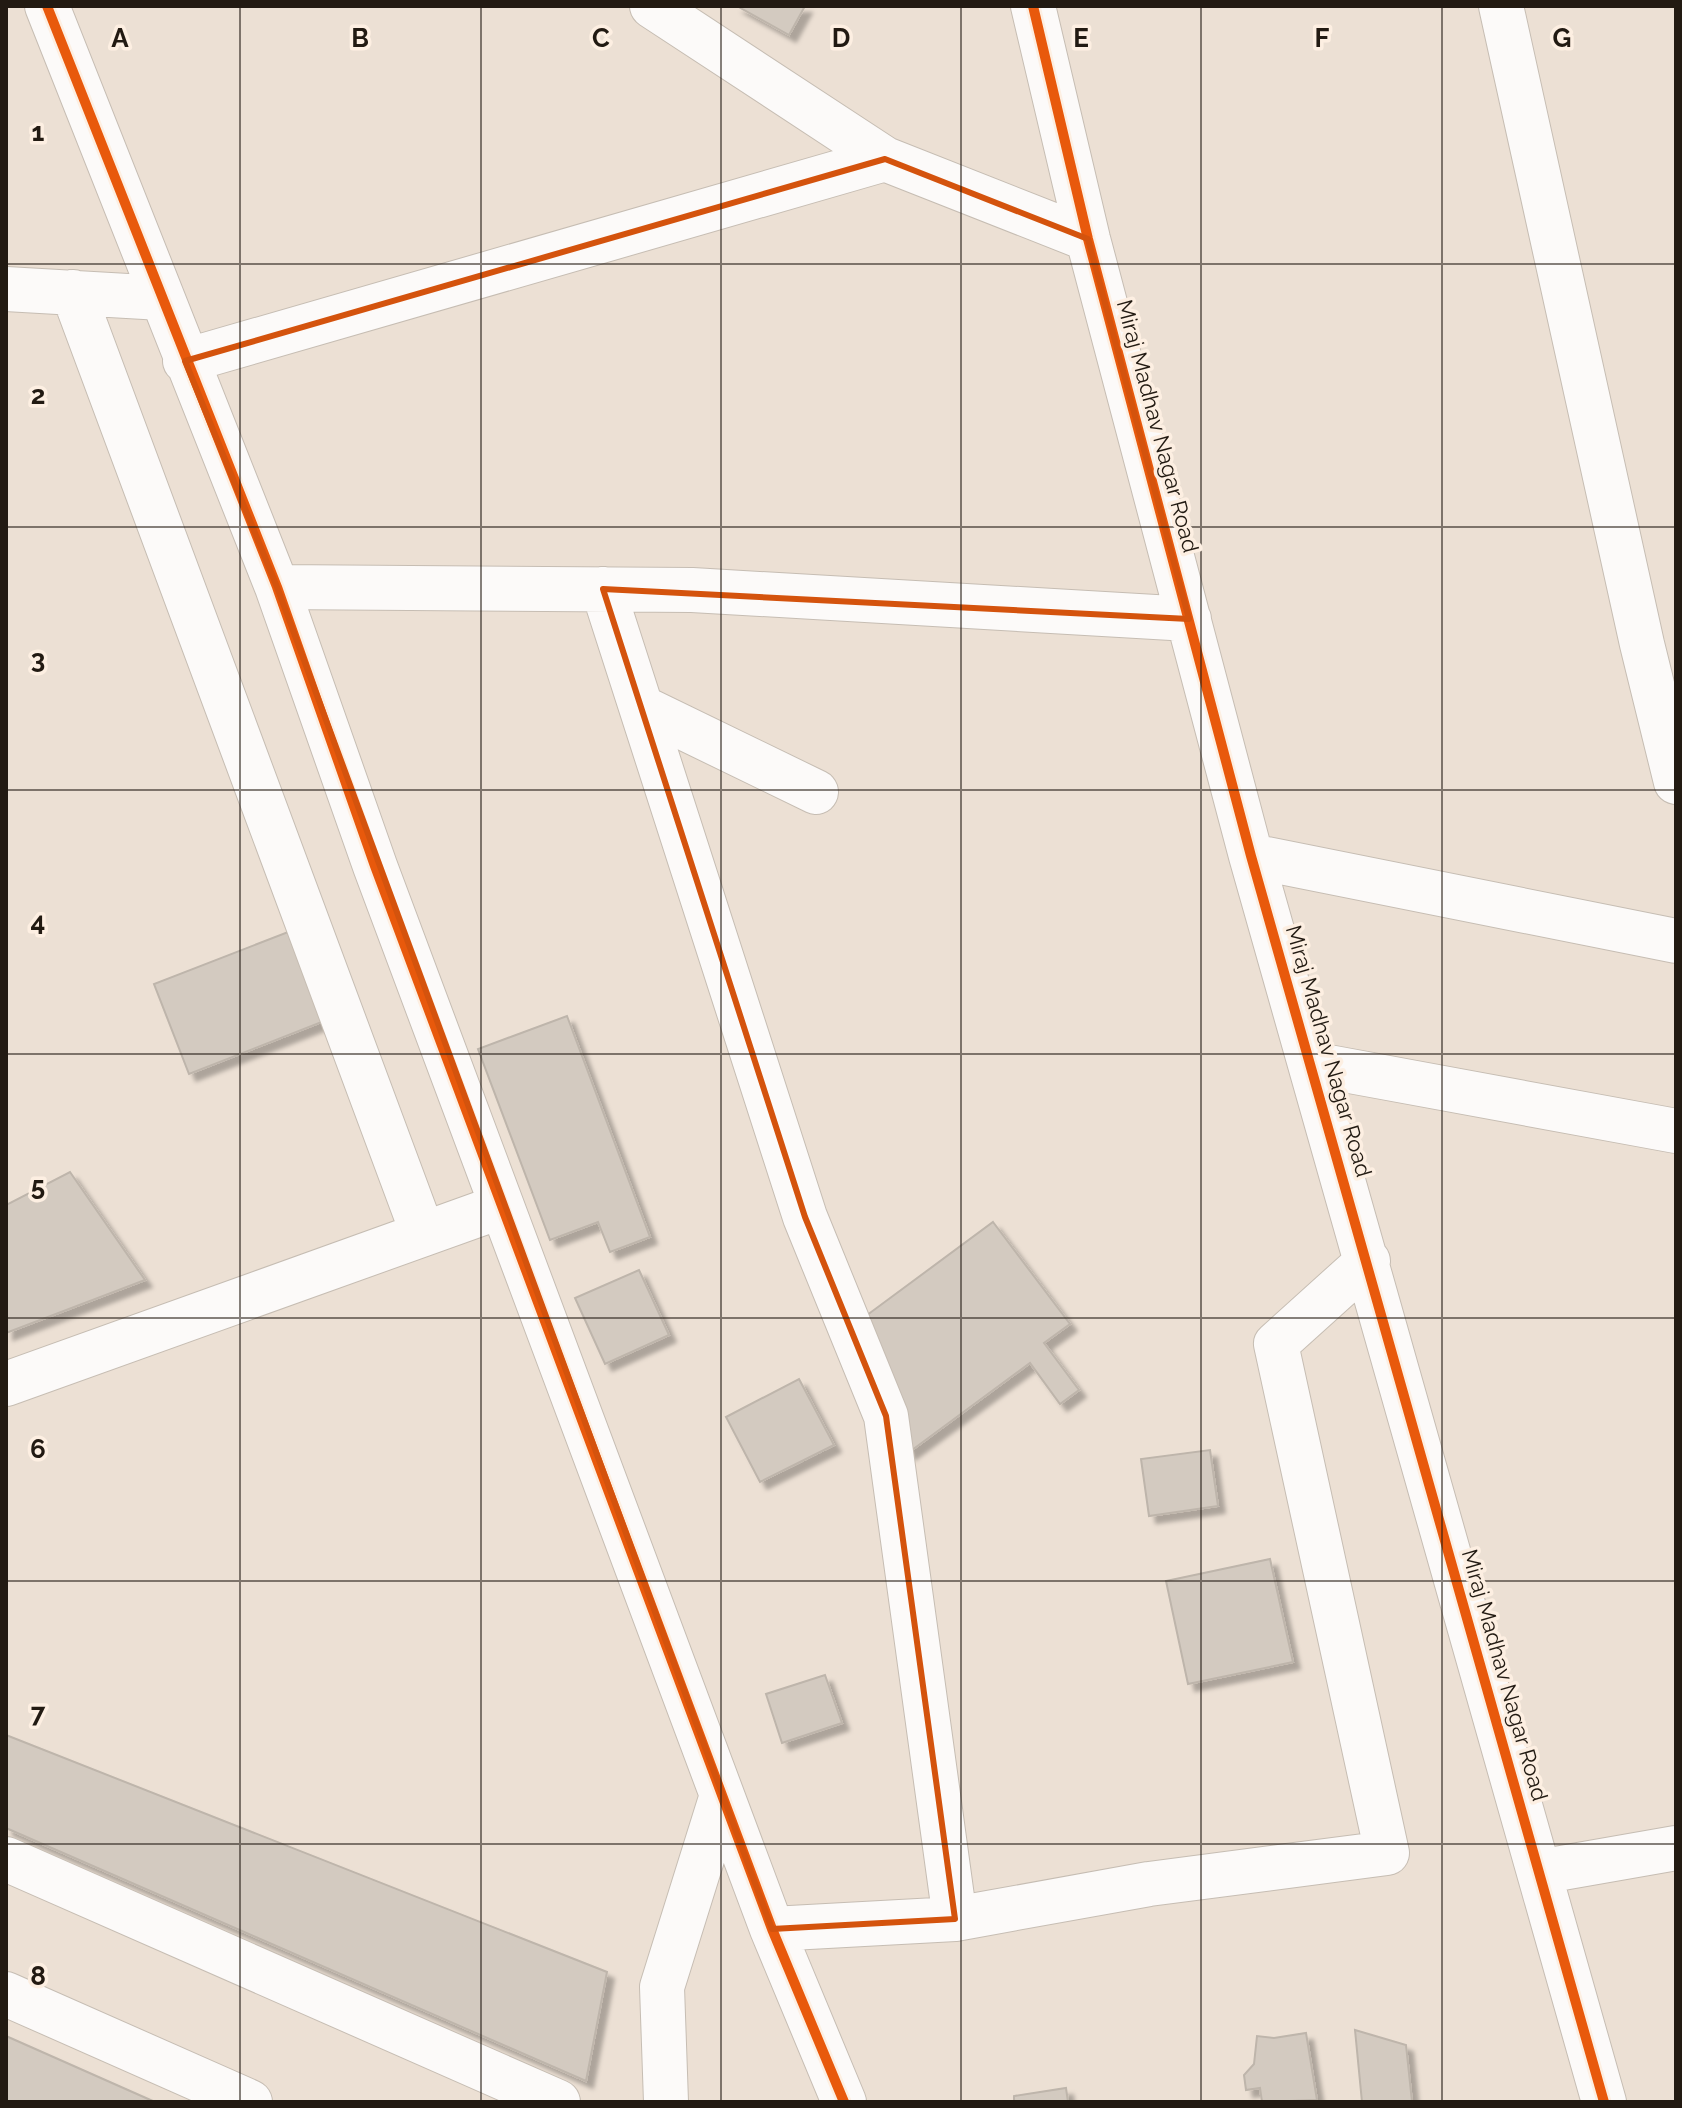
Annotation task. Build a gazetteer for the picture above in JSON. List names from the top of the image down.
{
  "streets": {
    "street": ["Miraj Madhav Nagar Road"]
  },
  "grid": {
    "columns": [
      "A",
      "B",
      "C",
      "D",
      "E",
      "F",
      "G"
    ],
    "rows": [
      "1",
      "2",
      "3",
      "4",
      "5",
      "6",
      "7",
      "8"
    ]
  }
}
